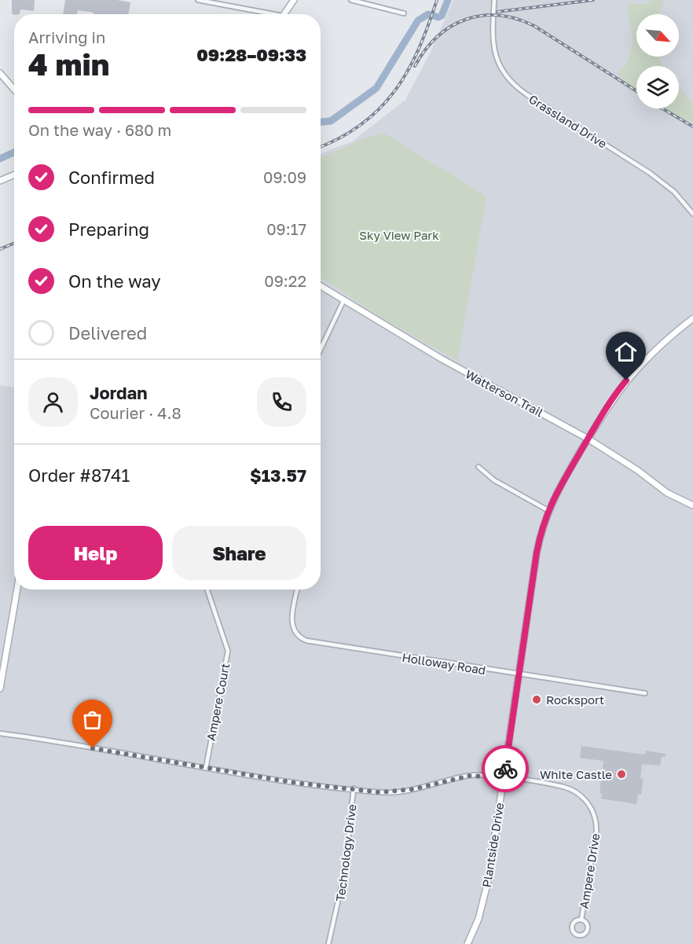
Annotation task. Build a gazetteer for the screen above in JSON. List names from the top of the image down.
{
  "streets": {
    "street": [
      "Grassland Drive",
      "Watterson Trail",
      "Holloway Road",
      "Ampere Court",
      "Plantside Drive",
      "Technology Drive",
      "Ampere Drive"
    ]
  },
  "crossings": [
    ["Watterson Trail", "Plantside Drive"],
    ["Holloway Road", "Plantside Drive"],
    ["Ampere Court", "Ampere Drive"],
    ["Plantside Drive", "Ampere Drive"],
    ["Technology Drive", "Ampere Drive"]
  ],
  "parks": ["Sky View Park"],
  "places": ["Rocksport", "White Castle"],
  "north": "bottom right",
  "page": {
    "heading": ["4 min", "Arriving in", "09:28–09:33"],
    "panel": [
      "Jordan",
      "Courier · 4.8",
      "Order #8741",
      "$13.57"
    ],
    "bar": "On the way · 680 m",
    "list": [
      ["Confirmed", "09:09"],
      ["Preparing", "09:17"],
      ["On the way", "09:22"],
      "Delivered"
    ],
    "buttons": ["Help", "Share"]
  }
}
